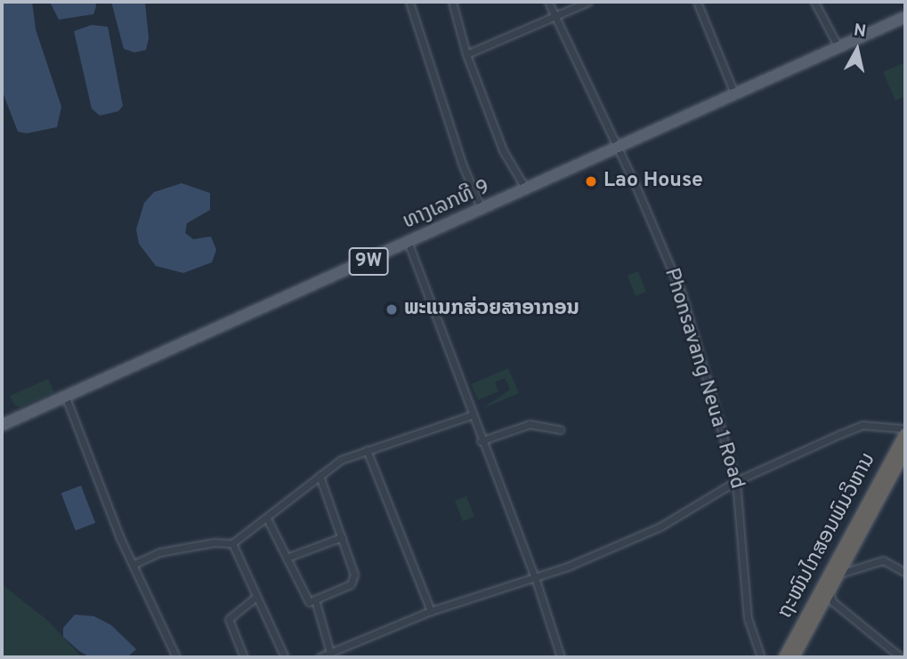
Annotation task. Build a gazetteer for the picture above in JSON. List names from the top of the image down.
{
  "streets": {
    "highway": ["ຖະໜົນໄກສອນພົມວິຫານ"],
    "main road": ["ທາງເລກທີ 9", "9W"],
    "street": ["Phonsavang Neua 1 Road"]
  },
  "crossings": [
    ["ທາງເລກທີ 9", "Phonsavang Neua 1 Road"]
  ],
  "places": ["Lao House", "ພະແນກສ່ວຍສາອາກອນ"],
  "north": "top"
}
